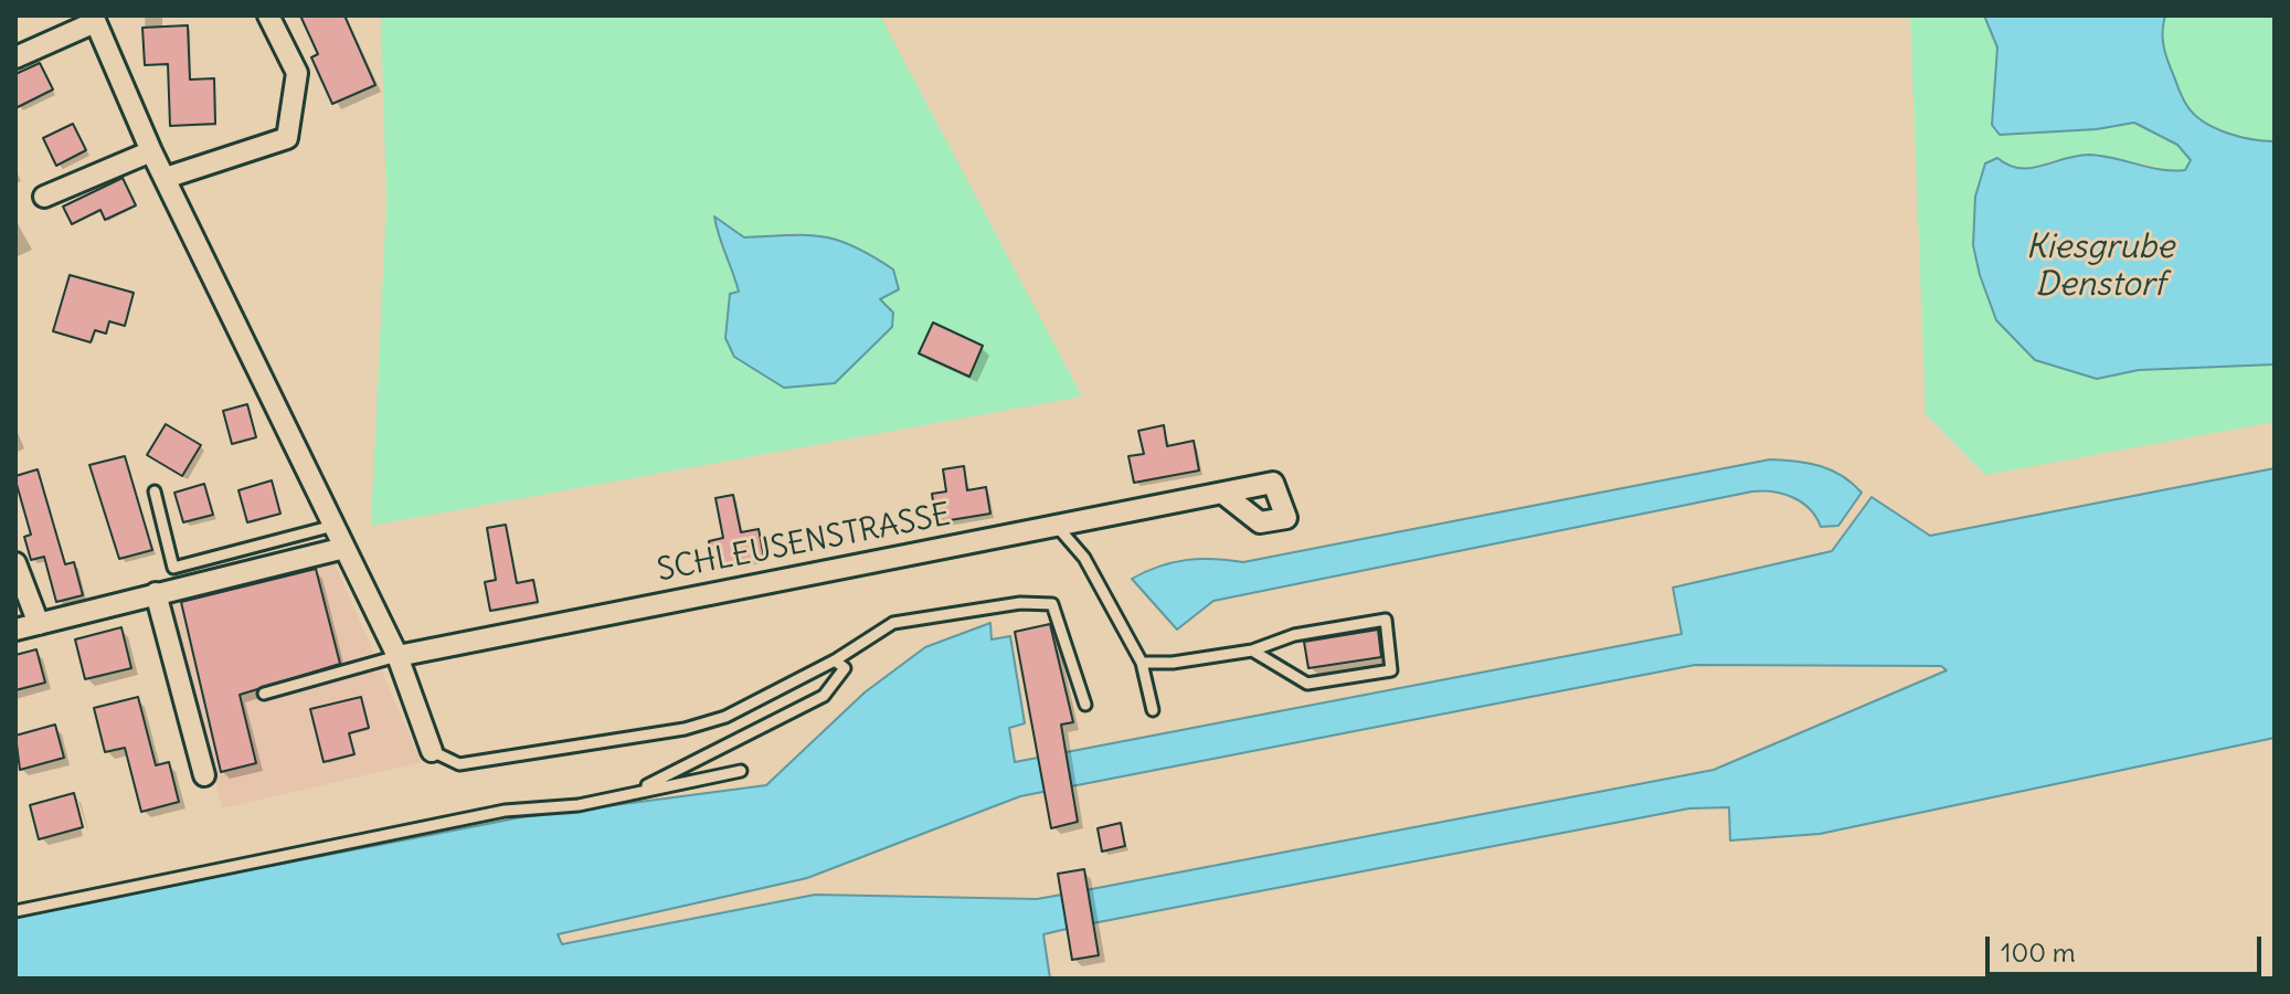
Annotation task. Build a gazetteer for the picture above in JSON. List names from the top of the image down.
{
  "streets": {
    "street": ["SCHLEUSENSTRASSE"]
  },
  "water": ["Kiesgrube Denstorf"],
  "scale_bar": "100 m"
}
